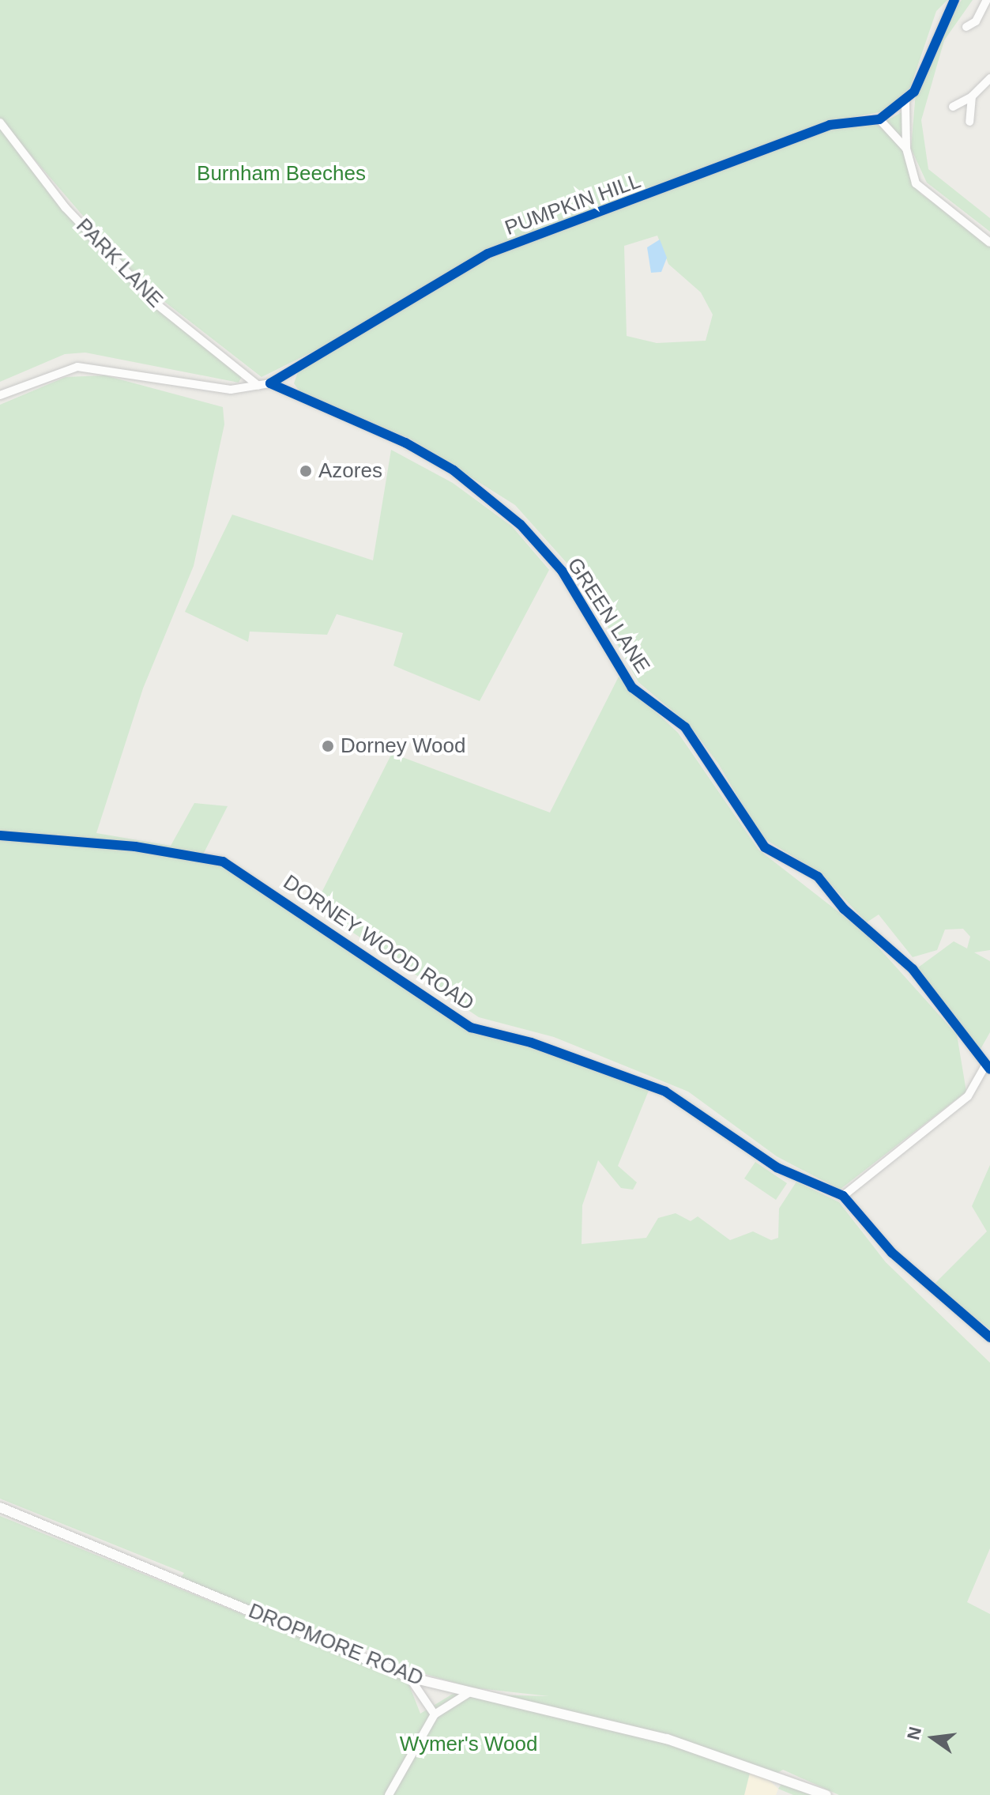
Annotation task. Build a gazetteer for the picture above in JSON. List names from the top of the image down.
{
  "streets": {
    "street": [
      "PUMPKIN HILL",
      "PARK LANE",
      "GREEN LANE",
      "DORNEY WOOD ROAD",
      "DROPMORE ROAD"
    ]
  },
  "crossings": [
    ["PUMPKIN HILL", "PARK LANE"],
    ["PUMPKIN HILL", "GREEN LANE"]
  ],
  "parks": ["Burnham Beeches", "Wymer's Wood"],
  "places": ["Azores", "Dorney Wood"],
  "north": "left"
}
